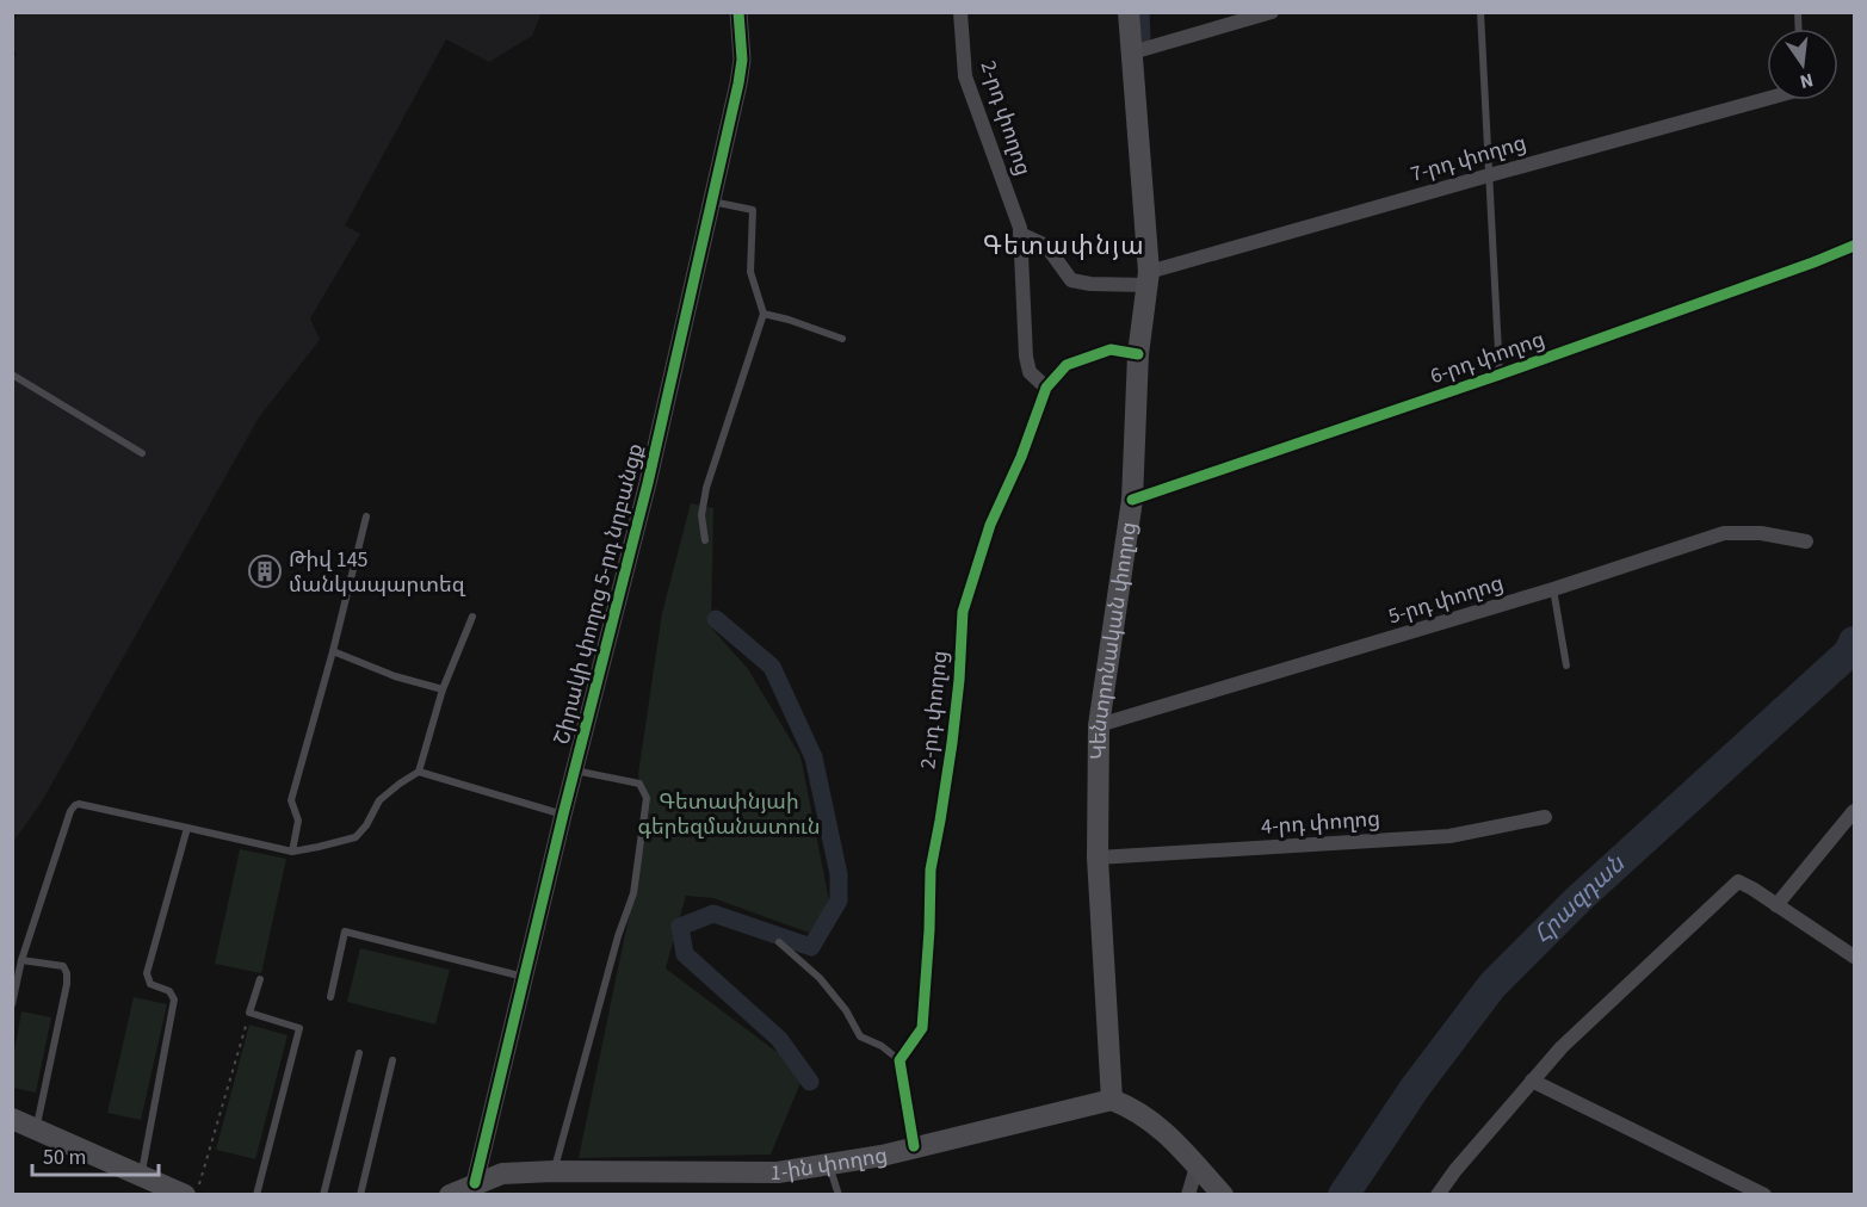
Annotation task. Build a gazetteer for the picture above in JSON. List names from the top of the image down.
{
  "streets": {
    "main road": ["Կենտրոնական փողոց", "1-ին փողոց"],
    "street": [
      "2-րդ փողոց",
      "7-րդ փողոց",
      "6-րդ փողոց",
      "Շիրակի փողոց 5-րդ նրբանցք",
      "5-րդ փողոց",
      "4-րդ փողոց"
    ]
  },
  "crossings": [
    ["2-րդ փողոց", "Կենտրոնական փողոց"],
    ["7-րդ փողոց", "Կենտրոնական փողոց"],
    ["6-րդ փողոց", "Կենտրոնական փողոց"],
    ["Շիրակի փողոց 5-րդ նրբանցք", "1-ին փողոց"],
    ["5-րդ փողոց", "Կենտրոնական փողոց"],
    ["Կենտրոնական փողոց", "4-րդ փողոց"],
    ["Կենտրոնական փողոց", "1-ին փողոց"]
  ],
  "districts": ["Գետափնյա"],
  "water": ["Հրազդան"],
  "parks": ["Գետափնյաի գերեզմանատուն"],
  "places": {
    "building": ["Թիվ 145 մանկապարտեզ"]
  },
  "scale_bar": "50 m",
  "north": "bottom"
}
